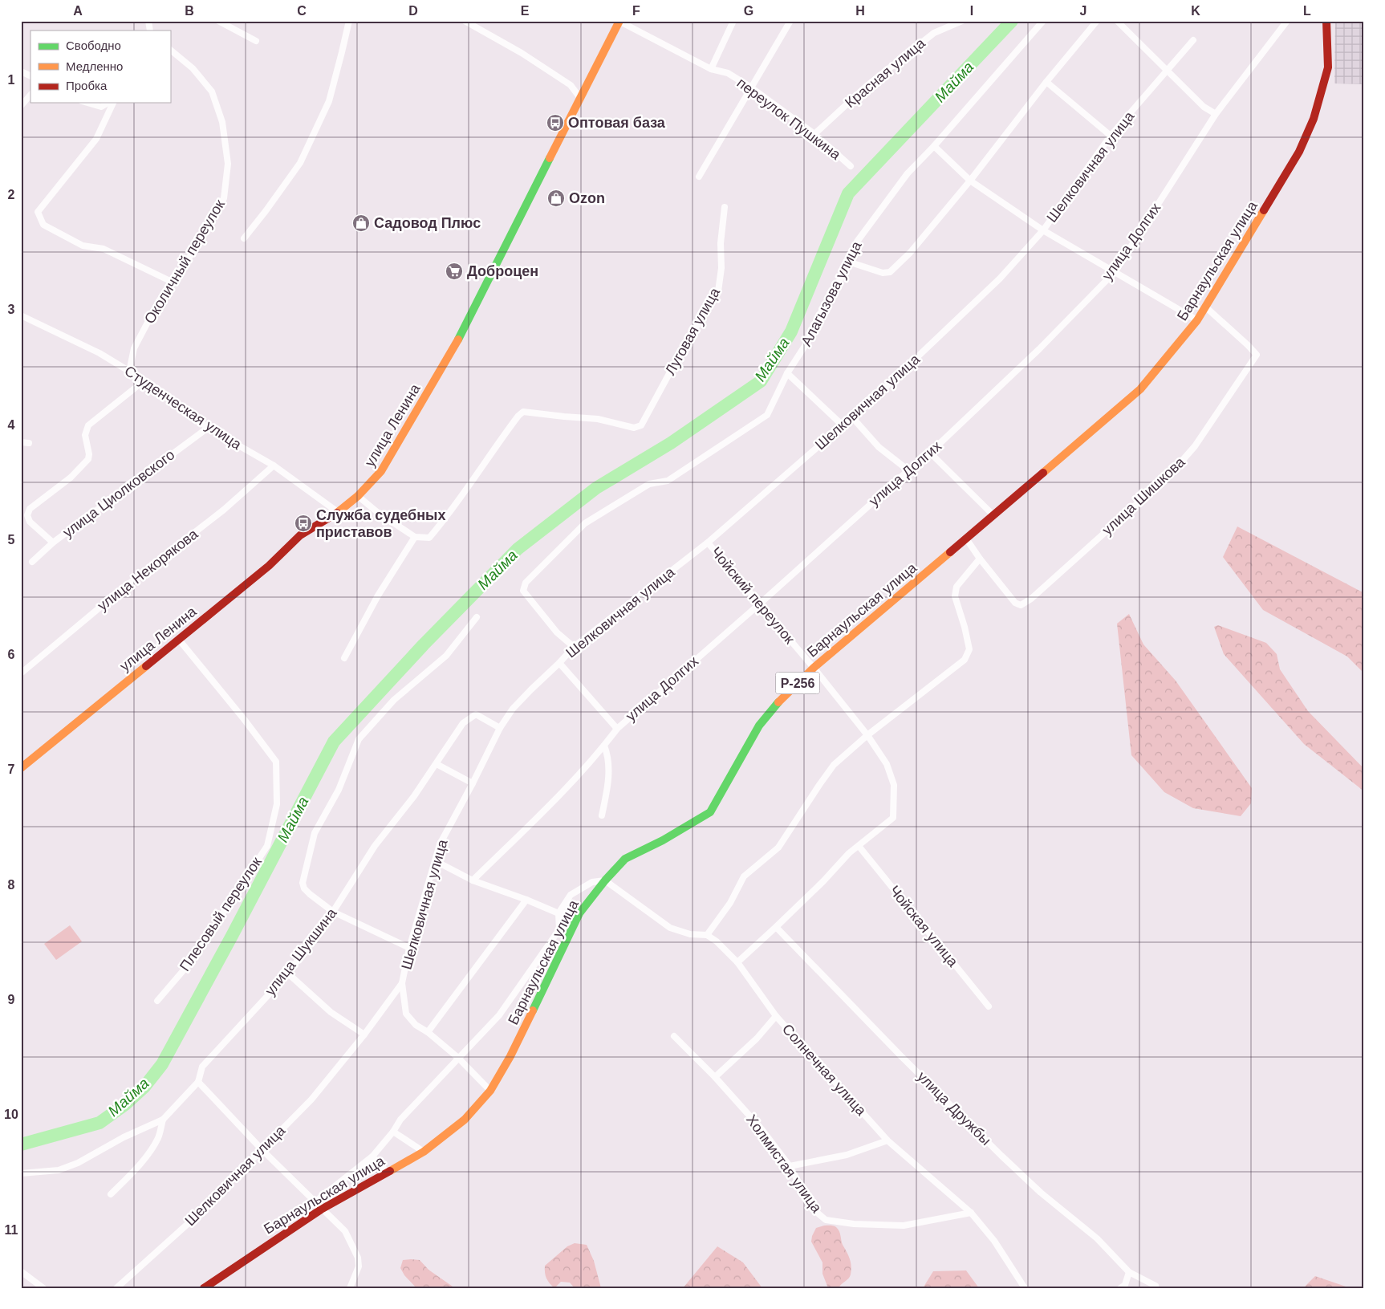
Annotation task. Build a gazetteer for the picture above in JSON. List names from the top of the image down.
{
  "streets": {
    "main road": ["Барнаульская улица", "улица Ленина", "Р-256"],
    "street": [
      "Красная улица",
      "переулок Пушкина",
      "Шелковичная улица",
      "улица Долгих",
      "Околичный переулок",
      "Алагызова улица",
      "Луговая улица",
      "Студенческая улица",
      "улица Циолковского",
      "улица Шишкова",
      "улица Некорякова",
      "Чойский переулок",
      "Плесовый переулок",
      "Чойская улица",
      "улица Шукшина",
      "Солнечная улица",
      "улица Дружбы",
      "Холмистая улица"
    ]
  },
  "crossings": [
    ["Красная улица", "переулок Пушкина"],
    ["переулок Пушкина", "улица Ленина"],
    ["Шелковичная улица", "Алагызова улица"],
    ["Шелковичная улица", "Чойский переулок"],
    ["Шелковичная улица", "улица Шукшина"],
    ["улица Долгих", "Чойский переулок"],
    ["Барнаульская улица", "улица Шишкова"],
    ["Барнаульская улица", "Чойский переулок"],
    ["Околичный переулок", "Студенческая улица"],
    ["Студенческая улица", "улица Ленина"],
    ["Студенческая улица", "улица Циолковского"],
    ["Студенческая улица", "улица Некорякова"],
    ["улица Ленина", "Плесовый переулок"],
    ["Чойский переулок", "Чойская улица"],
    ["Чойский переулок", "Солнечная улица"],
    ["Чойский переулок", "улица Дружбы"],
    ["Солнечная улица", "Холмистая улица"]
  ],
  "water": ["Майма"],
  "places": {
    "bus stop": ["Оптовая база", "Служба судебных приставов"],
    "shop": ["Ozon", "Садовод Плюс"],
    "supermarket": ["Доброцен"]
  },
  "legend": ["Свободно", "Медленно", "Пробка"],
  "grid": {
    "columns": [
      "A",
      "B",
      "C",
      "D",
      "E",
      "F",
      "G",
      "H",
      "I",
      "J",
      "K",
      "L"
    ],
    "rows": [
      "1",
      "2",
      "3",
      "4",
      "5",
      "6",
      "7",
      "8",
      "9",
      "10",
      "11"
    ]
  }
}
